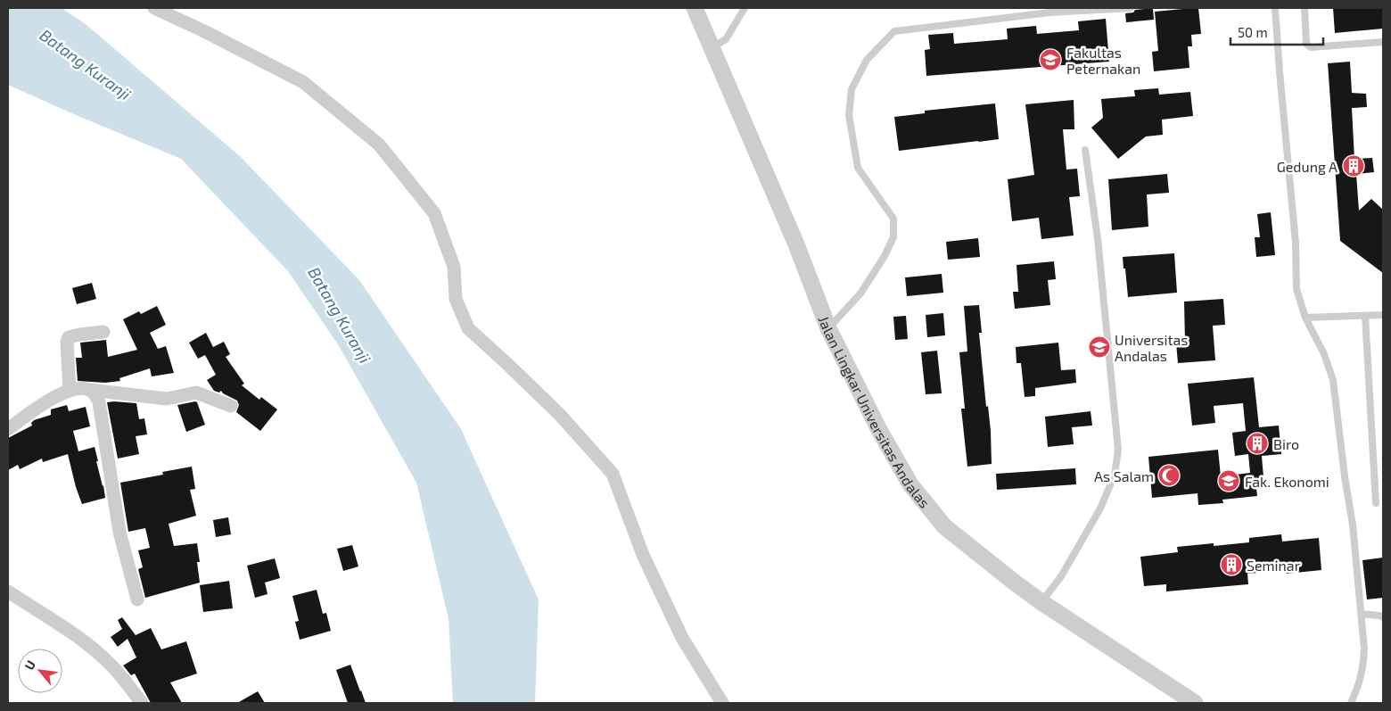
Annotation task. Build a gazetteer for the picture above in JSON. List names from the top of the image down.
{
  "streets": {
    "street": ["Jalan Lingkar Universitas Andalas"]
  },
  "water": ["Batang Kuranji"],
  "places": {
    "school or university": ["Fakultas Peternakan", "Universitas Andalas", "Fak. Ekonomi"],
    "building": ["Gedung A", "Biro", "Seminar"],
    "mosque": ["As Salam"]
  },
  "scale_bar": "50 m",
  "north": "top left"
}
